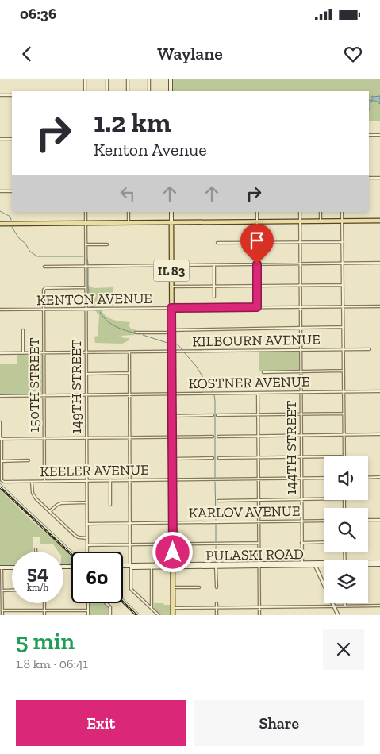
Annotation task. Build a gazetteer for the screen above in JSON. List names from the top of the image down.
{
  "streets": {
    "main road": ["IL 83", "PULASKI ROAD"],
    "street": [
      "KENTON AVENUE",
      "KILBOURN AVENUE",
      "KOSTNER AVENUE",
      "150TH STREET",
      "149TH STREET",
      "144TH STREET",
      "KEELER AVENUE",
      "KARLOV AVENUE"
    ]
  },
  "crossings": [
    ["IL 83", "KENTON AVENUE"],
    ["IL 83", "KILBOURN AVENUE"],
    ["IL 83", "KOSTNER AVENUE"],
    ["IL 83", "KEELER AVENUE"],
    ["IL 83", "KARLOV AVENUE"],
    ["IL 83", "PULASKI ROAD"],
    ["KENTON AVENUE", "150TH STREET"],
    ["KENTON AVENUE", "149TH STREET"],
    ["KENTON AVENUE", "144TH STREET"],
    ["KILBOURN AVENUE", "150TH STREET"],
    ["KILBOURN AVENUE", "149TH STREET"],
    ["KILBOURN AVENUE", "144TH STREET"],
    ["KOSTNER AVENUE", "150TH STREET"],
    ["KOSTNER AVENUE", "149TH STREET"],
    ["KOSTNER AVENUE", "144TH STREET"],
    ["150TH STREET", "149TH STREET"],
    ["150TH STREET", "KEELER AVENUE"],
    ["149TH STREET", "KEELER AVENUE"],
    ["149TH STREET", "KARLOV AVENUE"],
    ["144TH STREET", "KEELER AVENUE"],
    ["144TH STREET", "KARLOV AVENUE"],
    ["144TH STREET", "PULASKI ROAD"]
  ],
  "page": {
    "status": "06:36",
    "header": "Waylane",
    "turn": ["1.2 km", "Kenton Avenue"],
    "speed": "54 km/h",
    "limit": "60",
    "heading": ["5 min", "1.8 km · 06:41"],
    "buttons": ["Exit", "Share"]
  }
}
